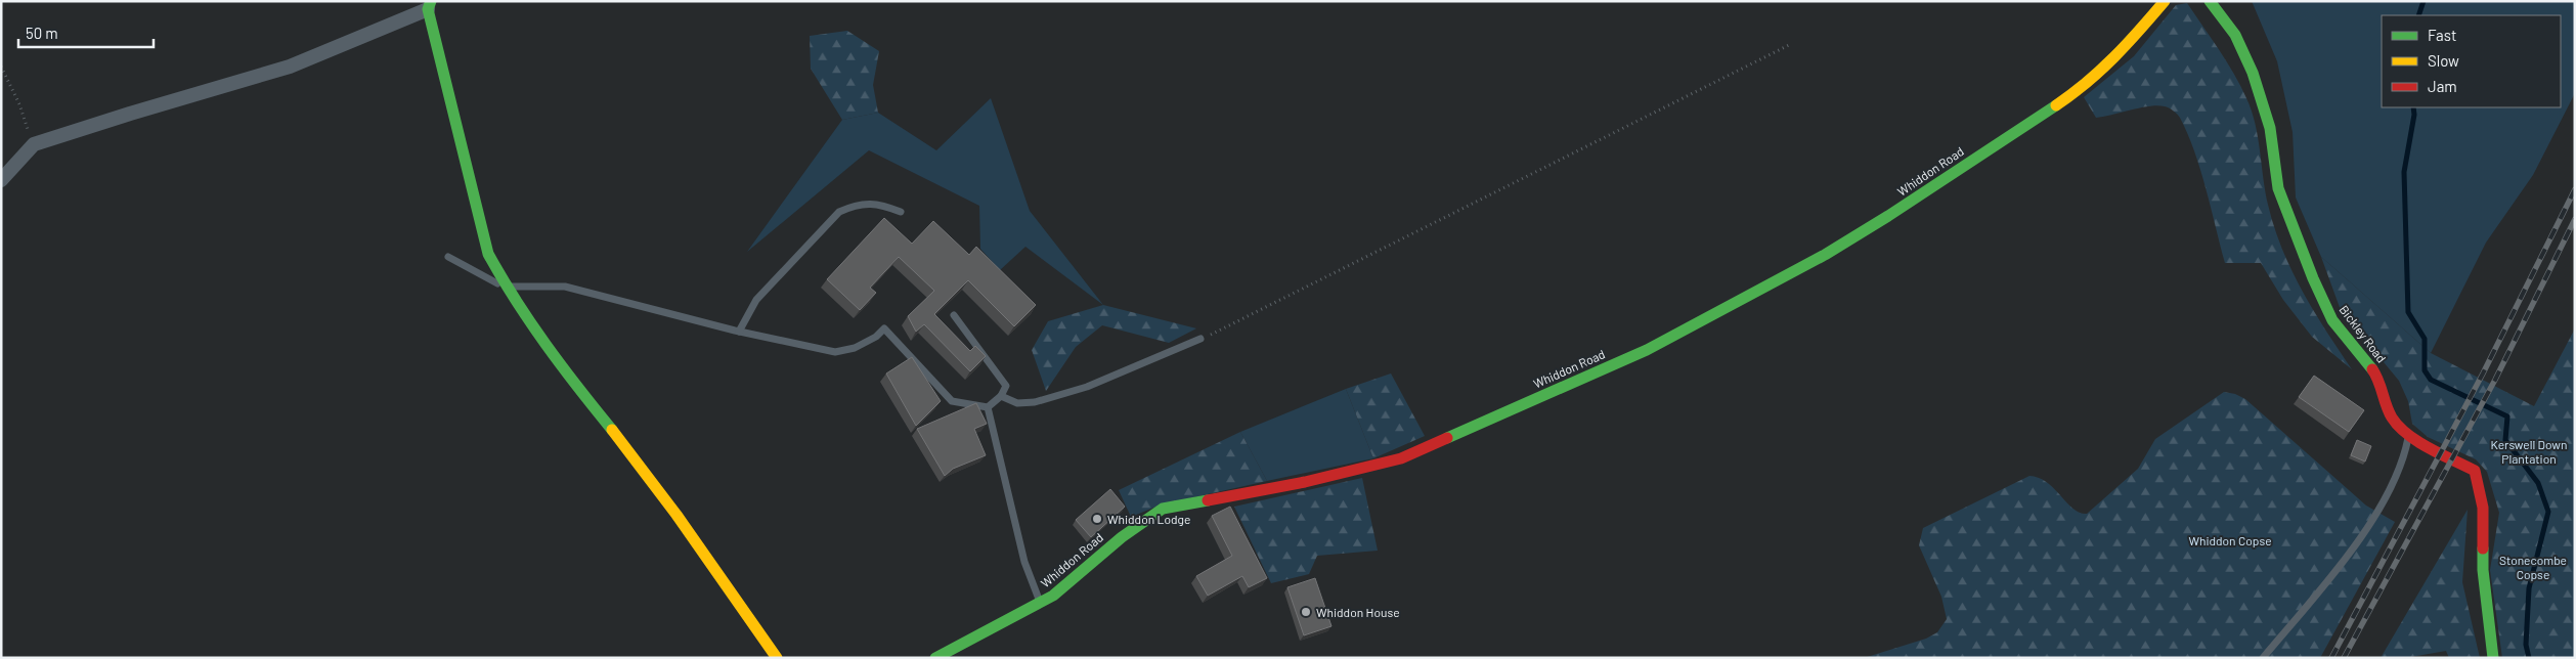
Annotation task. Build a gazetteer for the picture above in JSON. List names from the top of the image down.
{
  "streets": {
    "street": ["Whiddon Road", "Bickley Road"]
  },
  "parks": ["Kerswell Down Plantation", "Whiddon Copse", "Stonecombe Copse"],
  "places": ["Whiddon Lodge", "Whiddon House"],
  "legend": ["Fast", "Slow", "Jam"],
  "scale_bar": "50 m"
}
